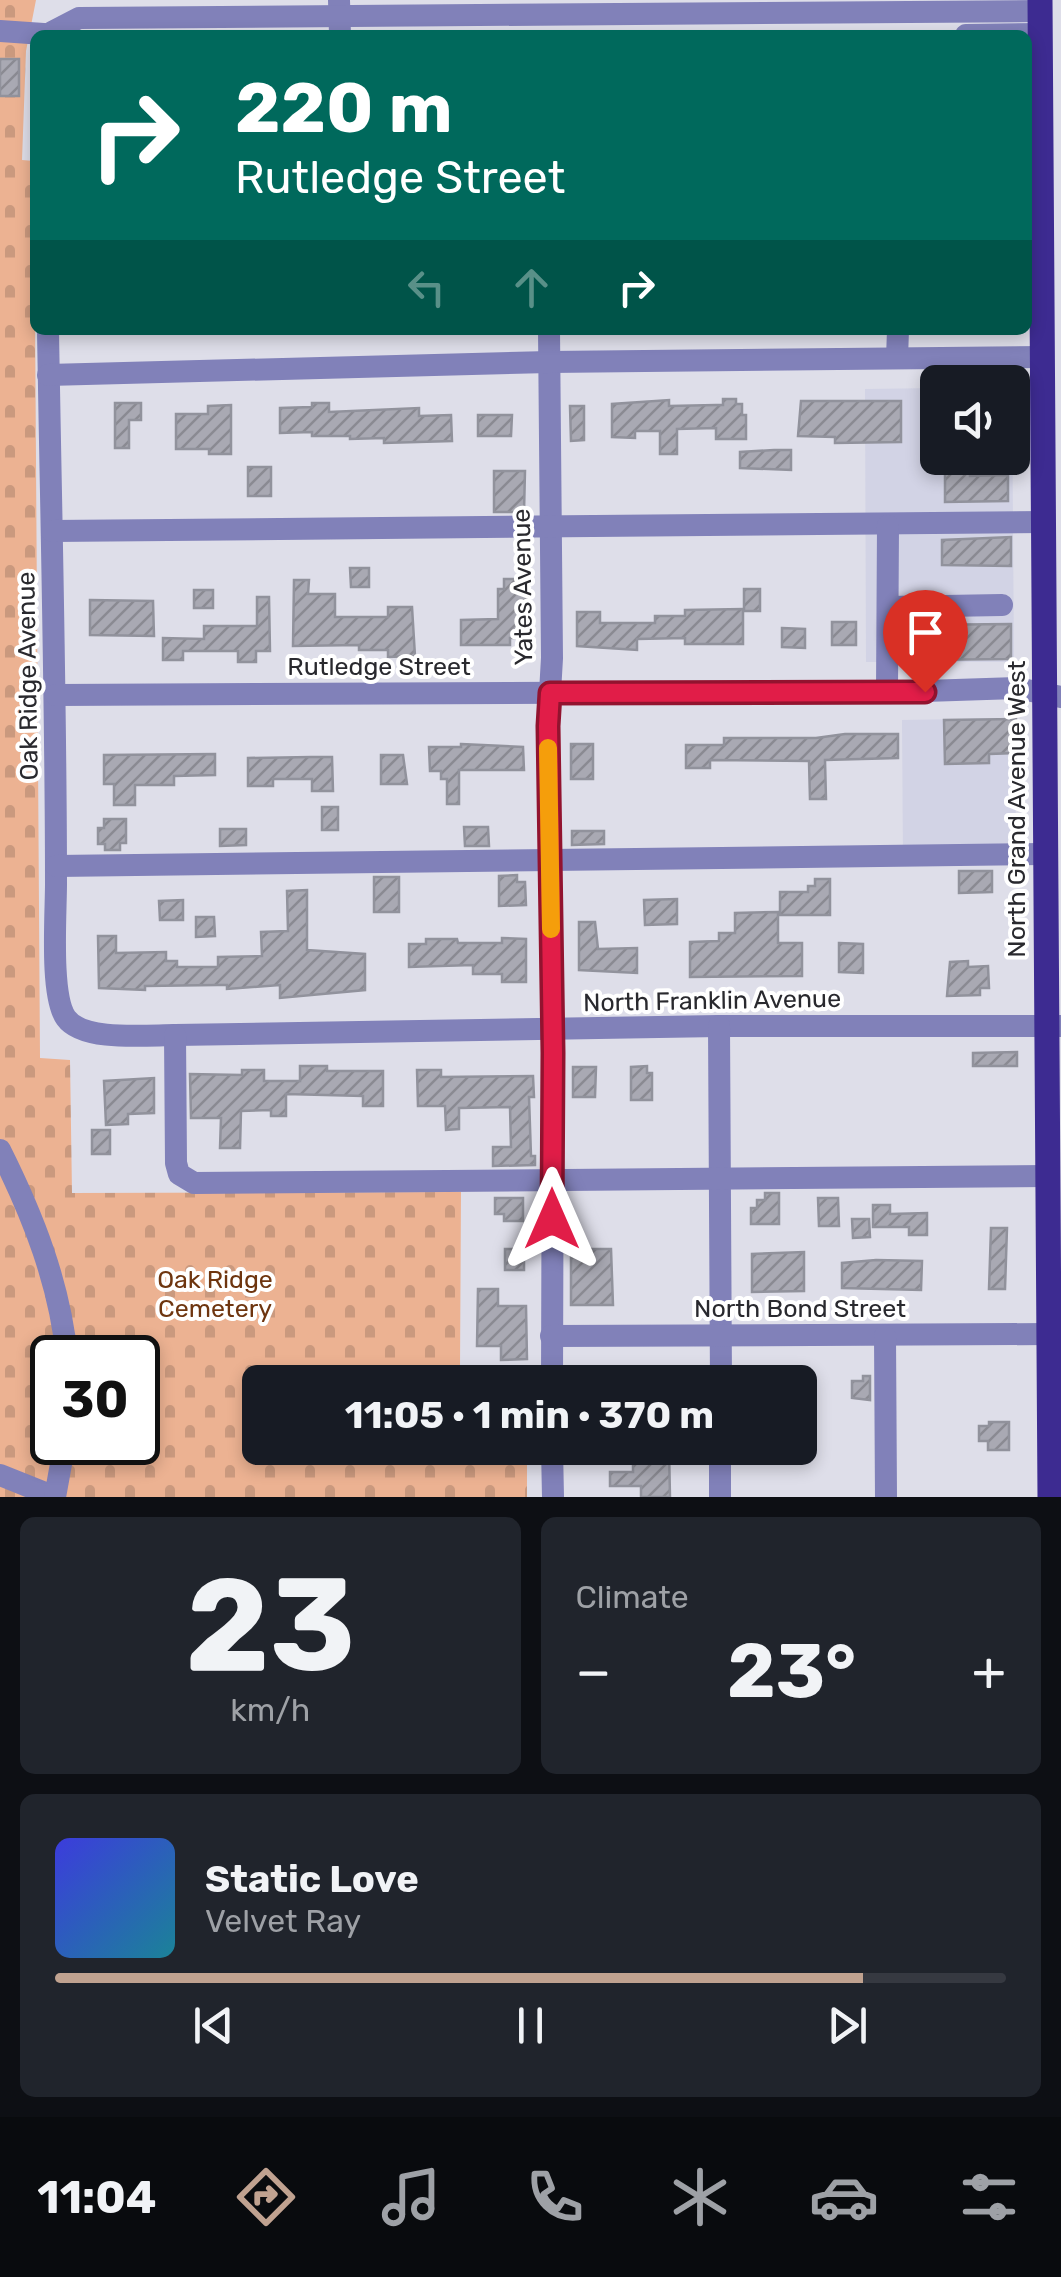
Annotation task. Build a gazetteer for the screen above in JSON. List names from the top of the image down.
{
  "streets": {
    "main road": ["North Grand Avenue West"],
    "street": [
      "Yates Avenue",
      "Rutledge Street",
      "Oak Ridge Avenue",
      "North Franklin Avenue",
      "North Bond Street"
    ]
  },
  "crossings": [
    ["Yates Avenue", "Rutledge Street"],
    ["Yates Avenue", "North Franklin Avenue"],
    ["Yates Avenue", "North Bond Street"],
    ["Rutledge Street", "Oak Ridge Avenue"],
    ["Rutledge Street", "North Grand Avenue West"],
    ["Oak Ridge Avenue", "North Franklin Avenue"],
    ["North Grand Avenue West", "North Franklin Avenue"],
    ["North Grand Avenue West", "North Bond Street"]
  ],
  "parks": ["Oak Ridge Cemetery"],
  "page": {
    "turn": ["220 m", "Rutledge Street"],
    "limit": "30",
    "trip": "11:05 · 1 min · 370 m",
    "tile": [
      ["23", "km/h"],
      "Climate"
    ],
    "heat": ["−", "23°", "+"],
    "song": ["Static Love", "Velvet Ray"],
    "tabs": "11:04"
  }
}
